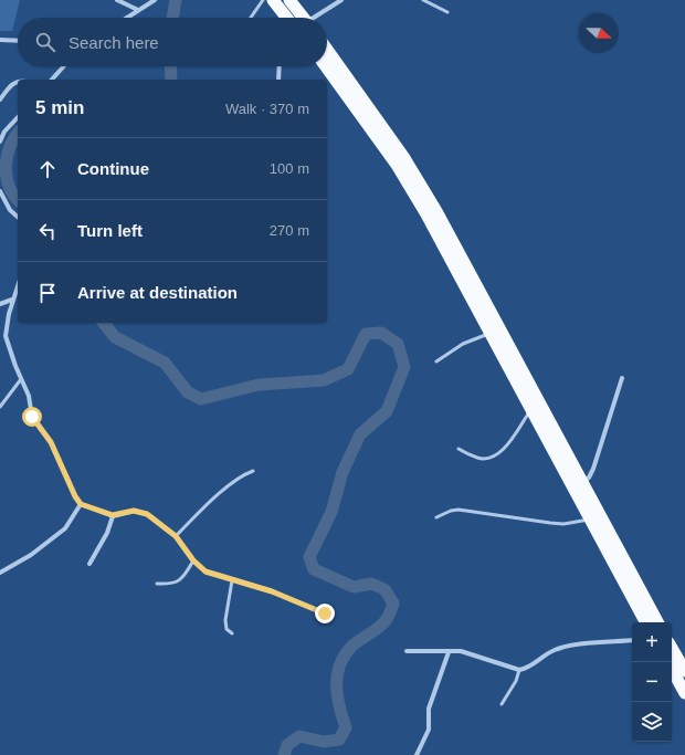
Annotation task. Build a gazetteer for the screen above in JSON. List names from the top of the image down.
{
  "north": "right",
  "page": {
    "search": "Search here",
    "heading": ["5 min", "Walk · 370 m"],
    "list": [
      ["Continue", "100 m"],
      ["Turn left", "270 m"],
      "Arrive at destination"
    ],
    "map_buttons": ["+", "−"]
  }
}
